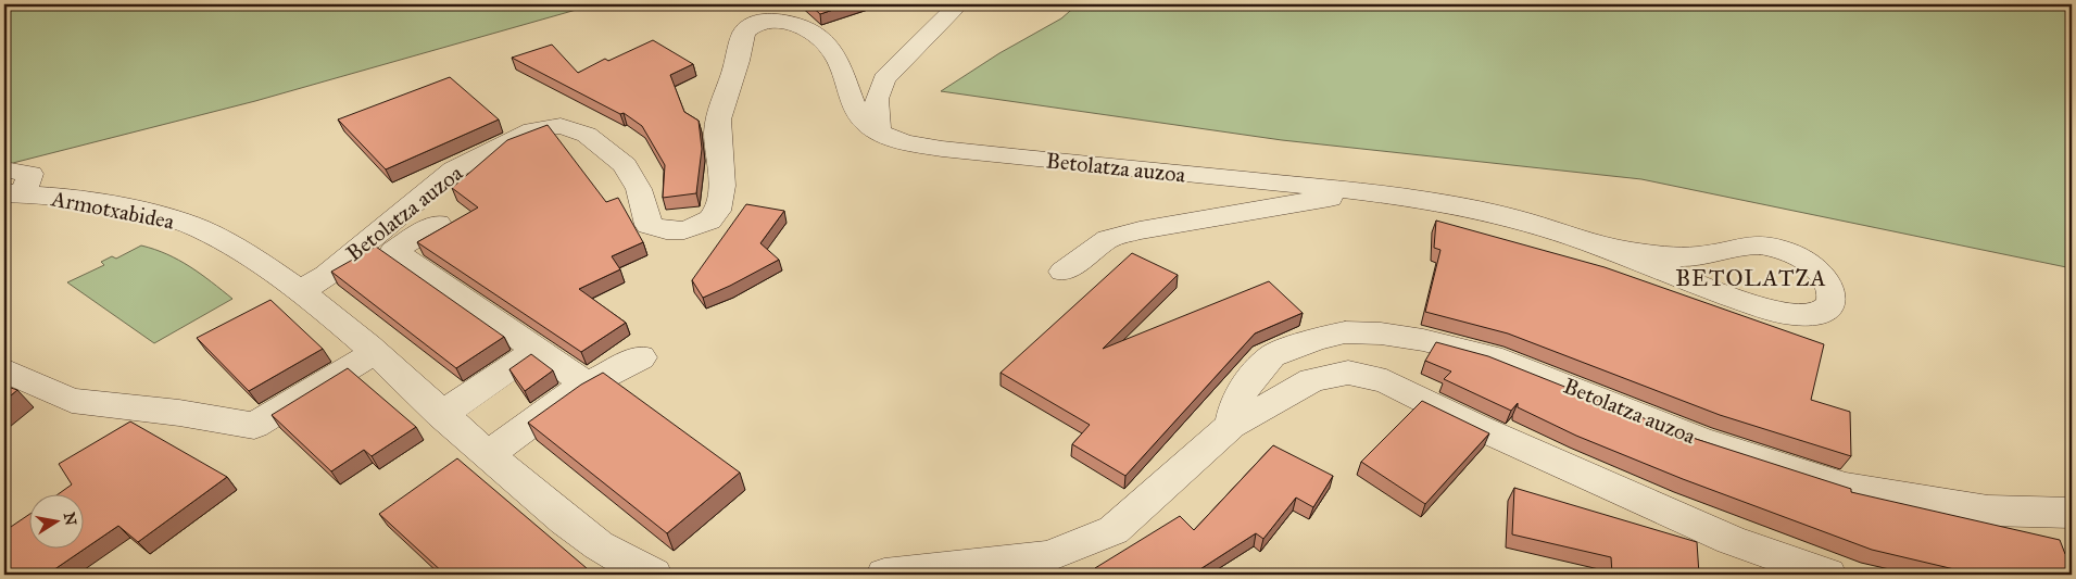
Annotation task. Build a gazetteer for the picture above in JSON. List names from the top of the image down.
{
  "streets": {
    "street": ["Betolatza auzoa", "Armotxabidea"]
  },
  "crossings": [
    ["Betolatza auzoa", "Armotxabidea"]
  ],
  "districts": ["BETOLATZA"],
  "north": "right"
}
